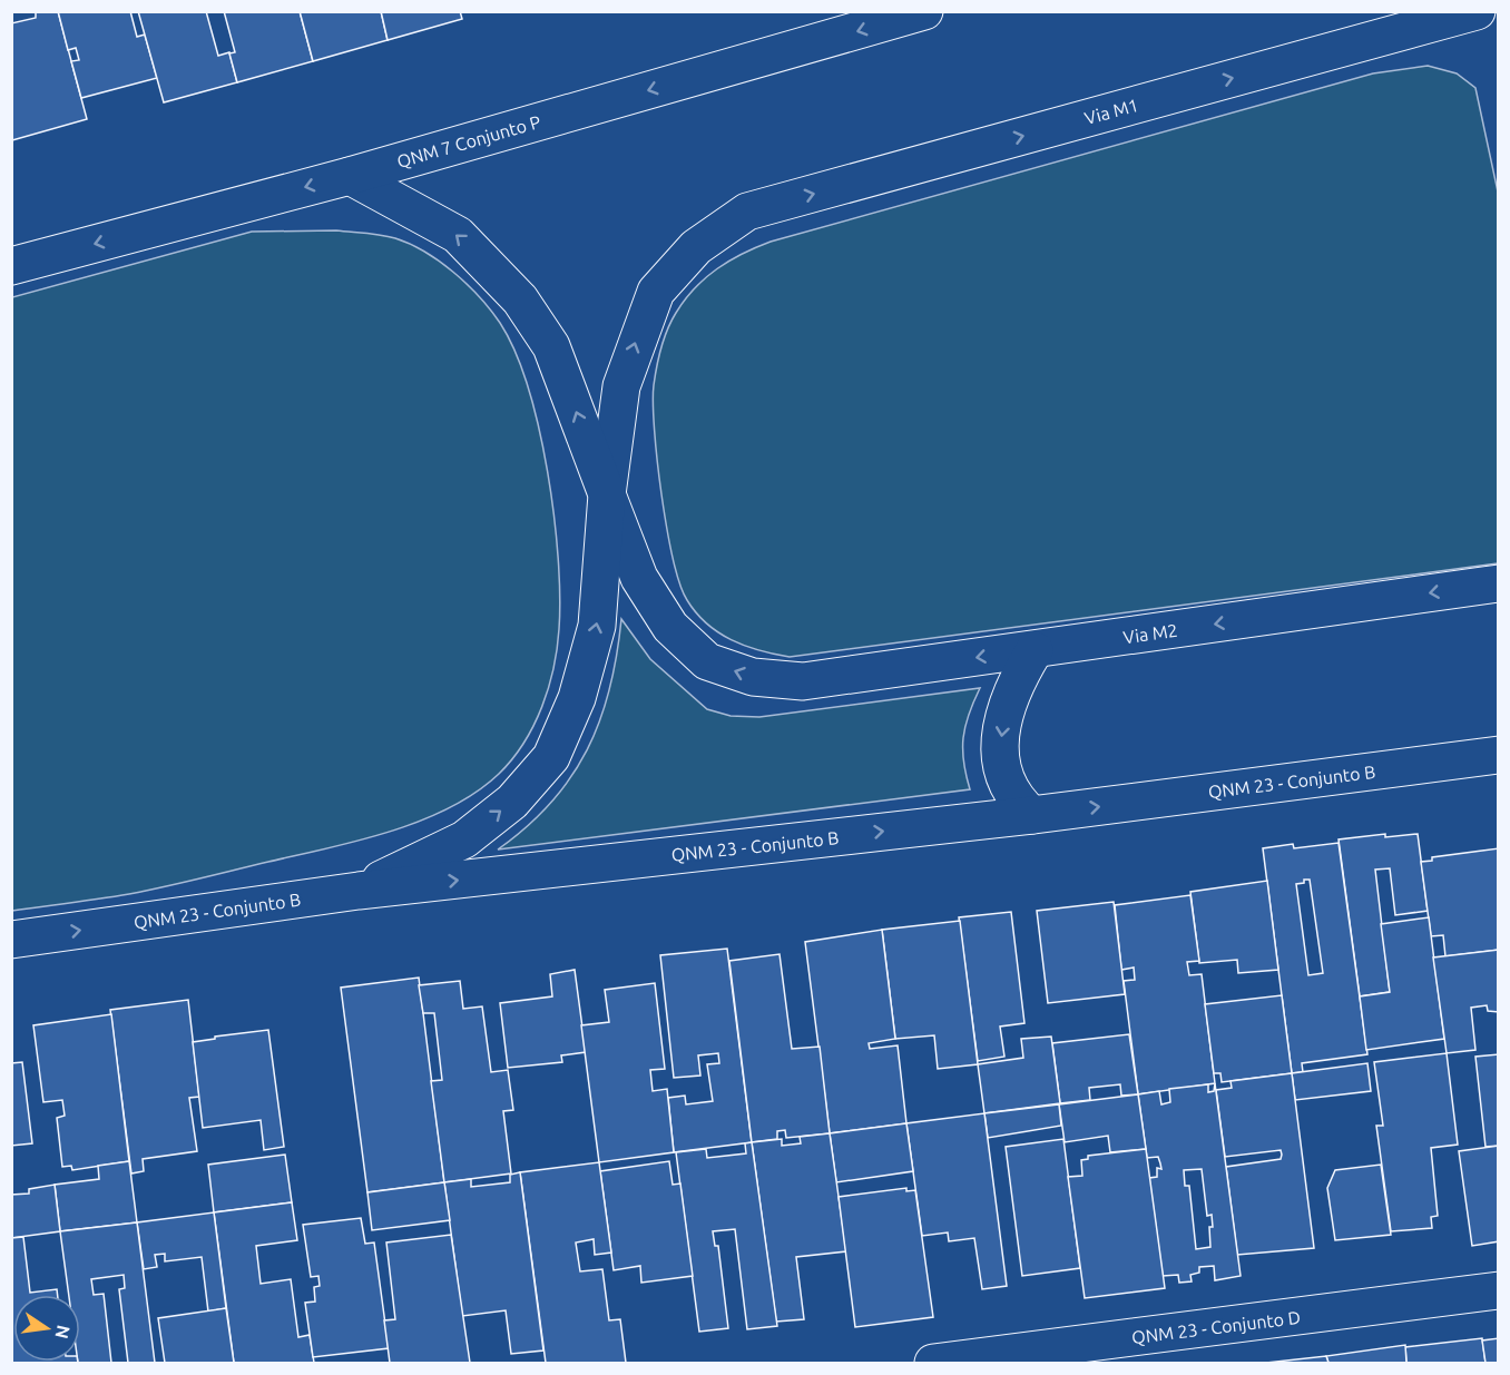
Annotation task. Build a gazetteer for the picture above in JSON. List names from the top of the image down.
{
  "streets": {
    "main road": [
      "Via M1",
      "QNM 7 Conjunto P",
      "Via M2",
      "QNM 23 - Conjunto B",
      "QNM 23 - Conjunto D"
    ]
  },
  "crossings": [
    ["Via M1", "Via M2"],
    ["Via M1", "QNM 23 - Conjunto B"],
    ["QNM 7 Conjunto P", "Via M2"]
  ],
  "one_way": [
    "Via M1",
    "QNM 7 Conjunto P",
    "Via M2",
    "QNM 23 - Conjunto B"
  ],
  "north": "right"
}
